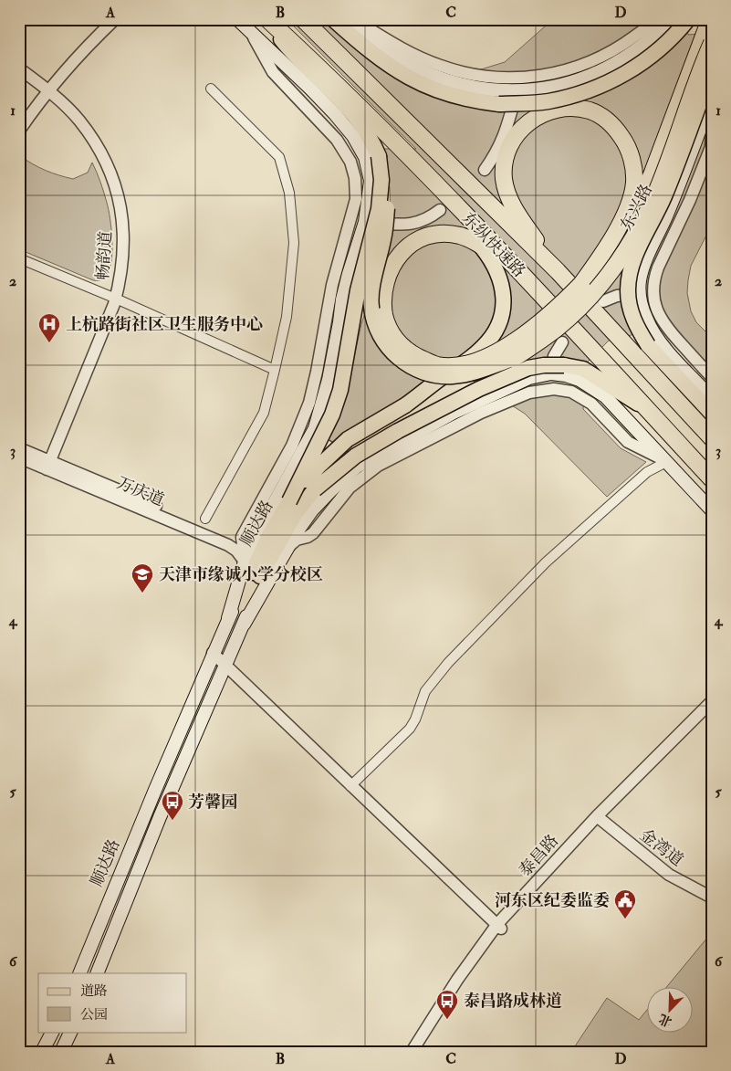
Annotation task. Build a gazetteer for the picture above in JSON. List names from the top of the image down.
{
  "streets": {
    "highway": ["东兴路", "东纵快速路"],
    "main road": ["顺达路"],
    "street": [
      "畅韵道",
      "万庆道",
      "金湾道",
      "泰昌路"
    ]
  },
  "crossings": [
    ["东兴路", "顺达路"],
    ["畅韵道", "万庆道"],
    ["万庆道", "顺达路"],
    ["金湾道", "泰昌路"]
  ],
  "places": {
    "hospital": ["上杭路街社区卫生服务中心"],
    "school or university": ["天津市缘诚小学分校区"],
    "bus stop": ["芳馨园", "泰昌路成林道"],
    "public building": ["河东区纪委监委"]
  },
  "legend": ["道路", "公园"],
  "north": "bottom left",
  "grid": {
    "columns": [
      "A",
      "B",
      "C",
      "D"
    ],
    "rows": [
      "1",
      "2",
      "3",
      "4",
      "5",
      "6"
    ]
  }
}
